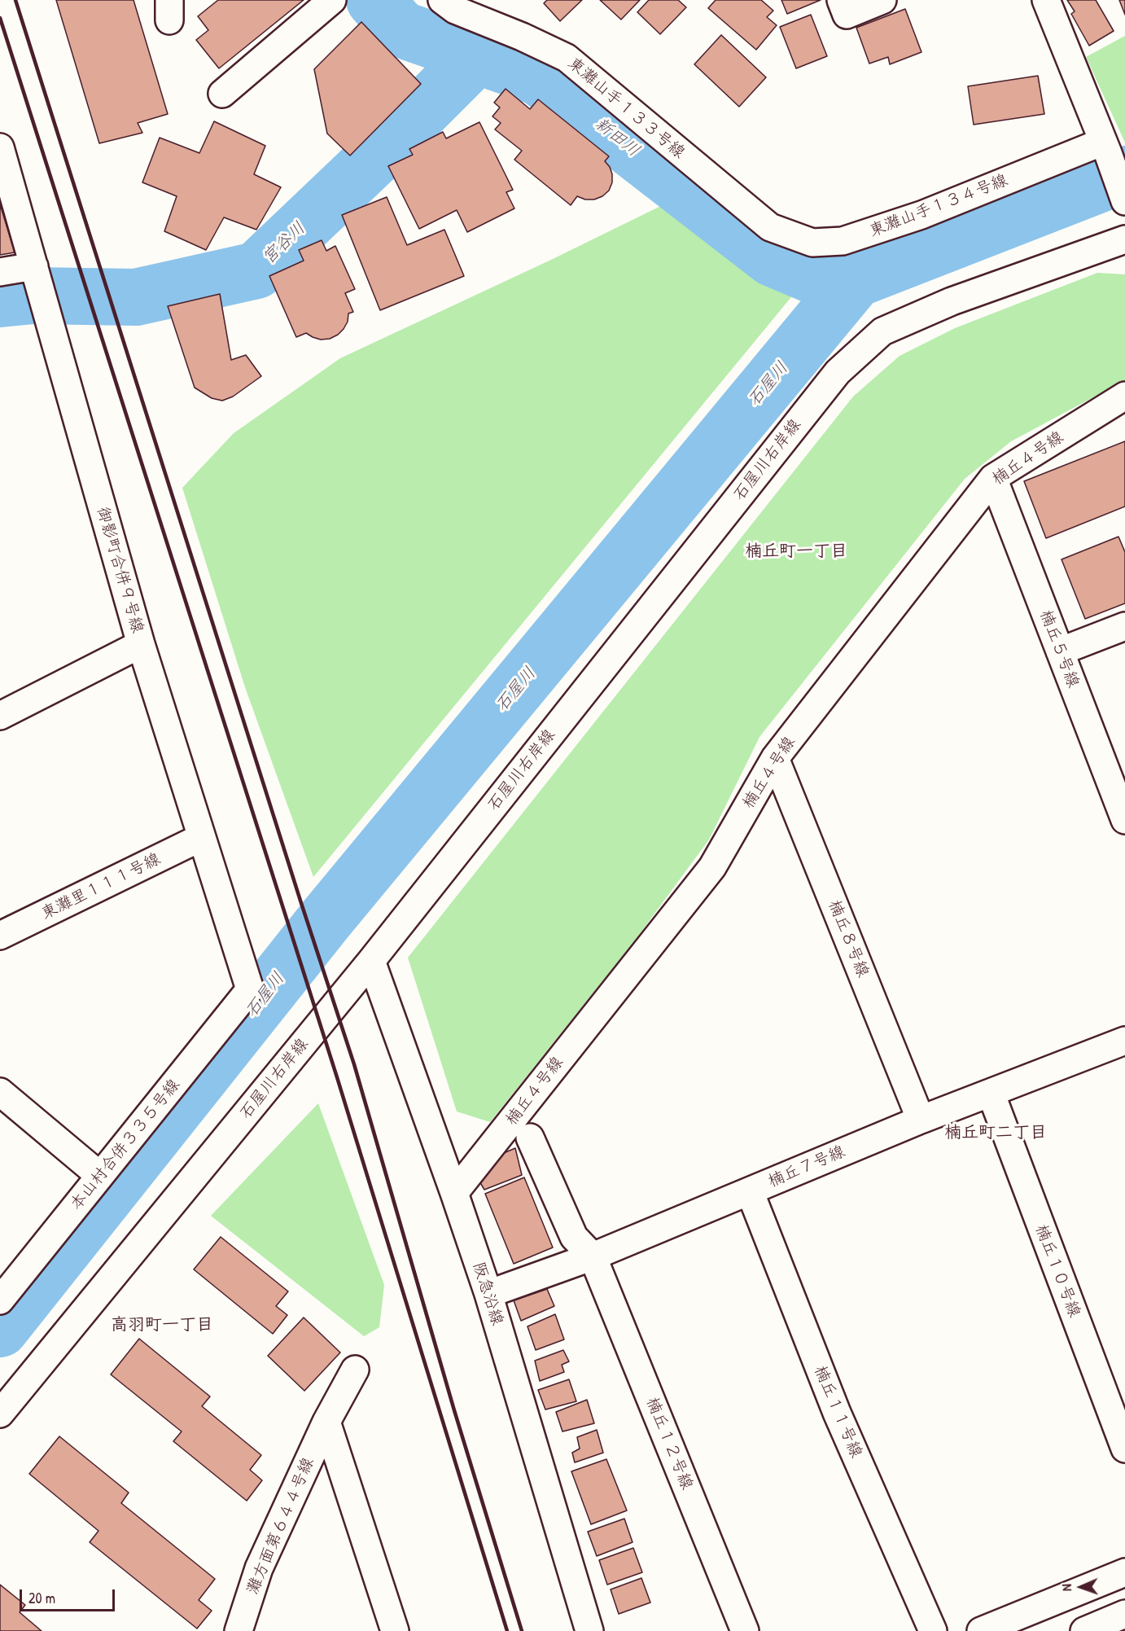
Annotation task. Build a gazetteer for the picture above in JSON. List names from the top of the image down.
{
  "streets": {
    "street": [
      "東灘山手１３３号線",
      "東灘山手１３４号線",
      "楠丘４号線",
      "石屋川右岸線",
      "御影町合併９号線",
      "楠丘５号線",
      "東灘里１１１号線",
      "楠丘８号線",
      "本山村合併３３５号線",
      "楠丘７号線",
      "楠丘１０号線",
      "阪急沿線",
      "楠丘１１号線",
      "楠丘１２号線",
      "灘方面第６４４号線"
    ]
  },
  "crossings": [
    ["東灘山手１３３号線", "東灘山手１３４号線"],
    ["楠丘４号線", "楠丘５号線"],
    ["楠丘４号線", "楠丘８号線"],
    ["楠丘４号線", "阪急沿線"],
    ["石屋川右岸線", "阪急沿線"],
    ["御影町合併９号線", "東灘里１１１号線"],
    ["御影町合併９号線", "本山村合併３３５号線"],
    ["楠丘８号線", "楠丘７号線"],
    ["楠丘７号線", "楠丘１０号線"],
    ["楠丘７号線", "阪急沿線"],
    ["楠丘７号線", "楠丘１１号線"],
    ["楠丘７号線", "楠丘１２号線"]
  ],
  "districts": ["楠丘町一丁目", "楠丘町二丁目", "高羽町一丁目"],
  "water": ["新田川", "宮谷川", "石屋川"],
  "scale_bar": "20 m",
  "north": "left"
}
